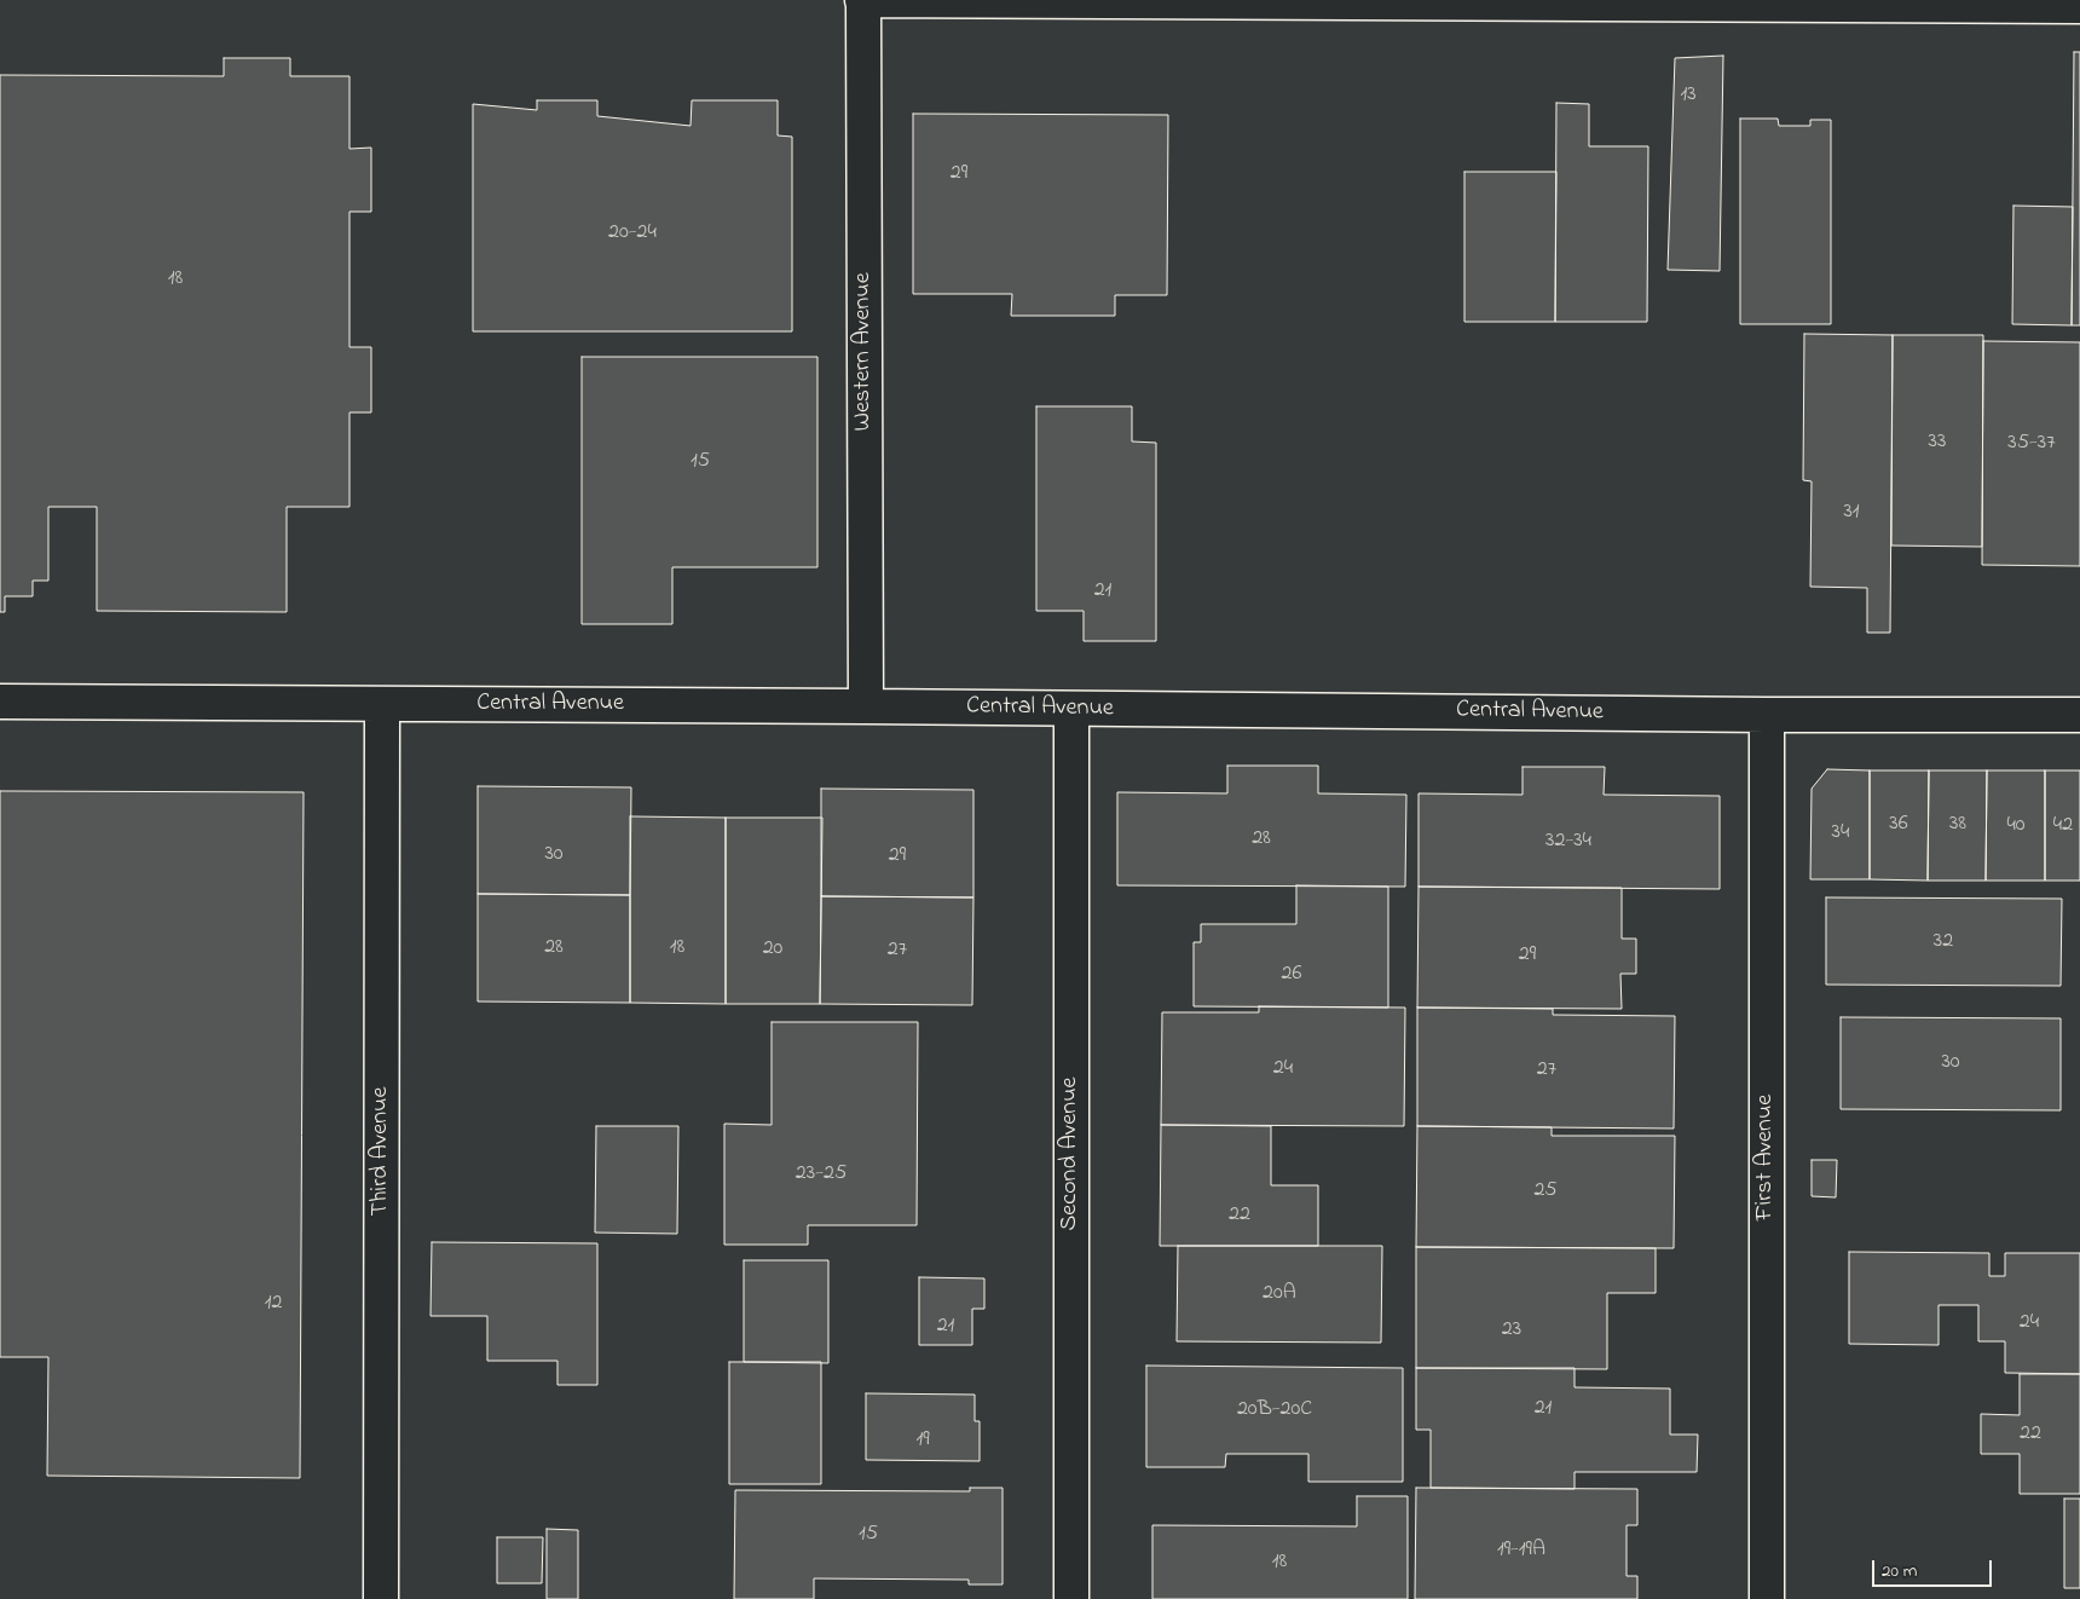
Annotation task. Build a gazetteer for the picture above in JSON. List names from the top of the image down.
{
  "streets": {
    "street": [
      "Western Avenue",
      "Central Avenue",
      "Third Avenue",
      "Second Avenue",
      "First Avenue"
    ]
  },
  "crossings": [
    ["Western Avenue", "Central Avenue"],
    ["Central Avenue", "Third Avenue"],
    ["Central Avenue", "Second Avenue"],
    ["Central Avenue", "First Avenue"]
  ],
  "house_numbers": [
    "13",
    "29",
    "20-24",
    "18",
    "33",
    "35-37",
    "15",
    "31",
    "21",
    "36",
    "38",
    "40",
    "42",
    "34",
    "28",
    "32-34",
    "30",
    "29",
    "32",
    "28",
    "18",
    "20",
    "27",
    "29",
    "26",
    "30",
    "24",
    "27",
    "23-25",
    "25",
    "22",
    "20A",
    "12",
    "24",
    "21",
    "23",
    "21",
    "20B-20C",
    "22",
    "19",
    "15",
    "19-19A",
    "18"
  ],
  "scale_bar": "20 m"
}
